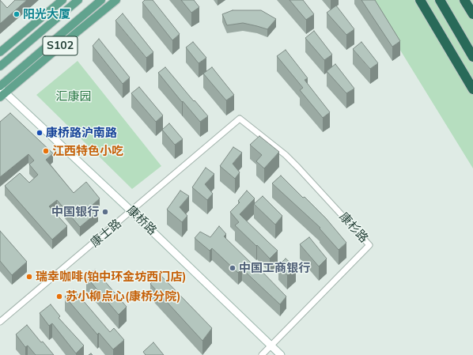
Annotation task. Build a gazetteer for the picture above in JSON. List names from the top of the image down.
{
  "streets": {
    "main road": ["S102", "康桥路"],
    "street": ["康杉路", "康士路"]
  },
  "crossings": [
    ["S102", "康桥路"],
    ["康桥路", "康杉路"],
    ["康桥路", "康士路"],
    ["康杉路", "康士路"]
  ],
  "parks": ["汇康园"],
  "places": [
    "阳光大厦",
    "康桥路沪南路",
    "江西特色小吃",
    "中国银行",
    "中国工商银行",
    "瑞幸咖啡(铂中环金坊西门店)",
    "苏小柳点心(康桥分院)"
  ]
}
